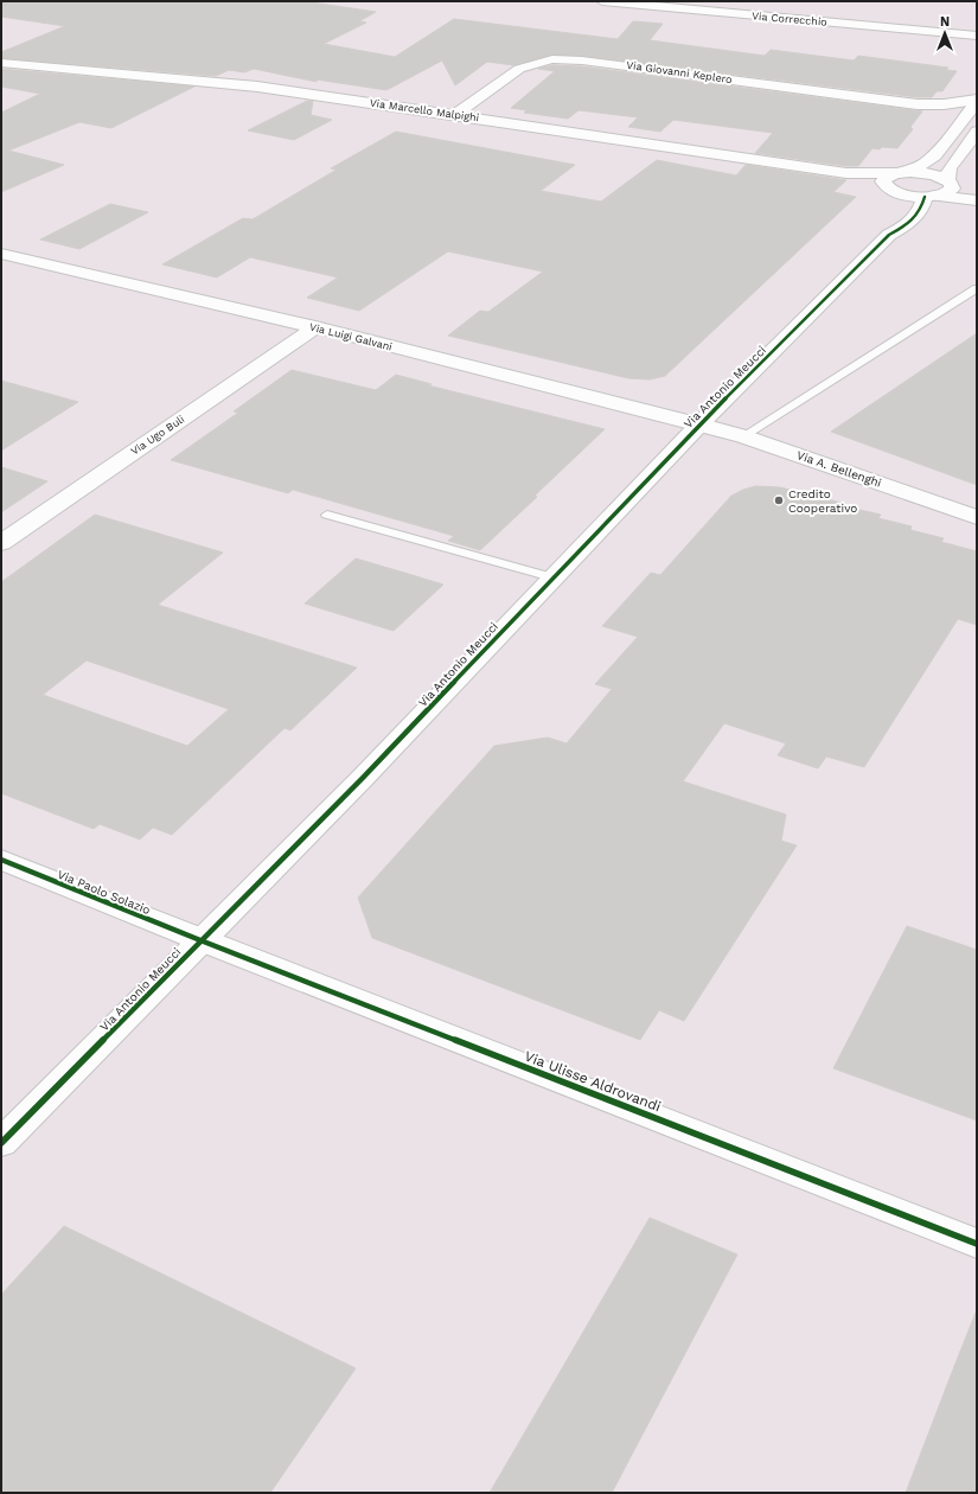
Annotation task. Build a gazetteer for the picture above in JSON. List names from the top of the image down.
{
  "streets": {
    "street": [
      "Via Correcchio",
      "Via Giovanni Keplero",
      "Via Marcello Malpighi",
      "Via Luigi Galvani",
      "Via Antonio Meucci",
      "Via Ugo Buli",
      "Via A. Bellenghi",
      "Via Paolo Solazio",
      "Via Ulisse Aldrovandi"
    ]
  },
  "crossings": [
    ["Via Giovanni Keplero", "Via Marcello Malpighi"],
    ["Via Marcello Malpighi", "Via Antonio Meucci"],
    ["Via Luigi Galvani", "Via Antonio Meucci"],
    ["Via Luigi Galvani", "Via Ugo Buli"],
    ["Via Luigi Galvani", "Via A. Bellenghi"],
    ["Via Antonio Meucci", "Via A. Bellenghi"],
    ["Via Antonio Meucci", "Via Paolo Solazio"],
    ["Via Antonio Meucci", "Via Ulisse Aldrovandi"],
    ["Via Paolo Solazio", "Via Ulisse Aldrovandi"]
  ],
  "places": ["Credito Cooperativo"],
  "north": "top"
}
